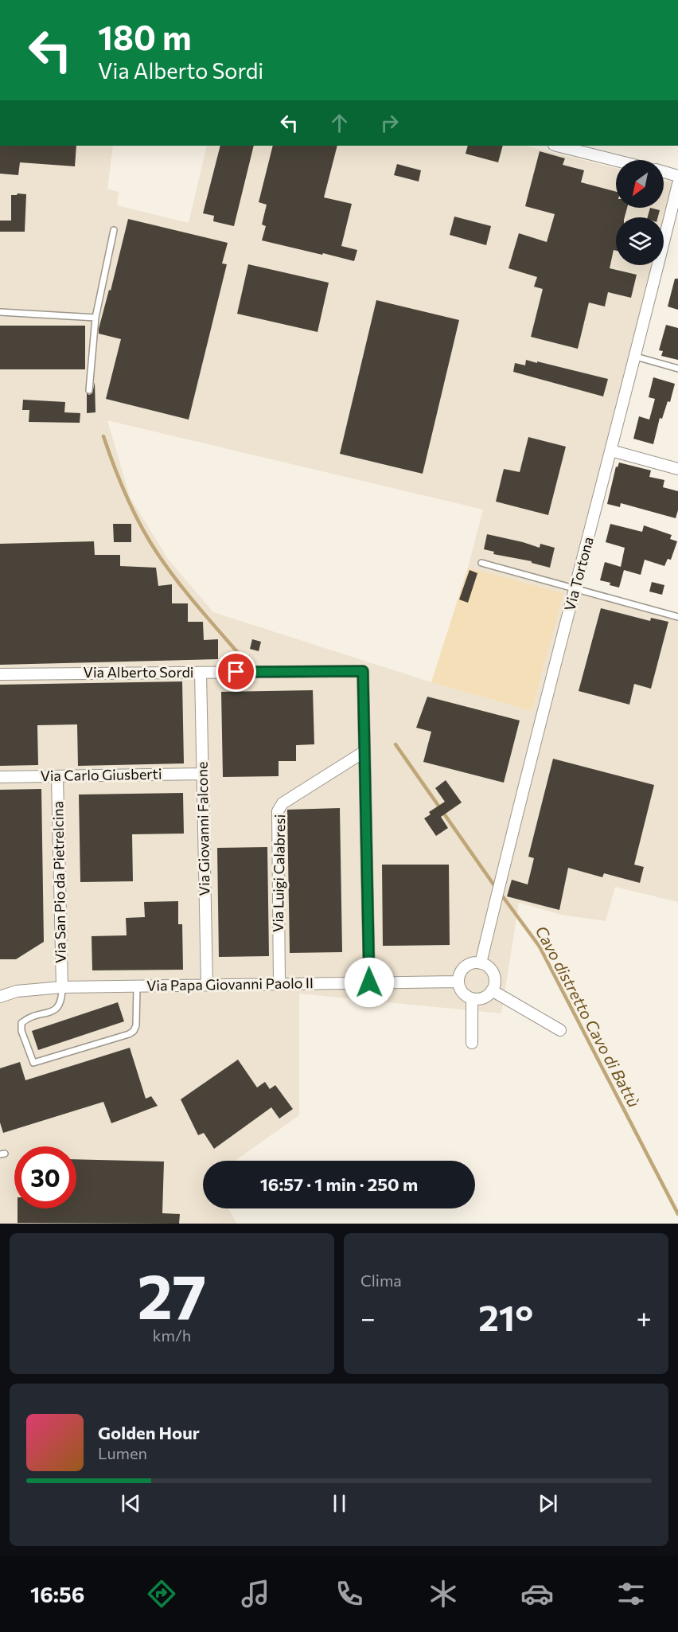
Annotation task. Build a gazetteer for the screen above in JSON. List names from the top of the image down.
{
  "streets": {
    "street": [
      "Via Tortona",
      "Via Alberto Sordi",
      "Via Carlo Giusberti",
      "Via Giovanni Falcone",
      "Via Luigi Calabresi",
      "Via San Pio da Pietrelcina",
      "Via Papa Giovanni Paolo II"
    ]
  },
  "crossings": [
    ["Via Tortona", "Via Papa Giovanni Paolo II"],
    ["Via Alberto Sordi", "Via Giovanni Falcone"],
    ["Via Alberto Sordi", "Via Luigi Calabresi"],
    ["Via Carlo Giusberti", "Via Giovanni Falcone"],
    ["Via Carlo Giusberti", "Via San Pio da Pietrelcina"],
    ["Via Giovanni Falcone", "Via Papa Giovanni Paolo II"],
    ["Via Luigi Calabresi", "Via Papa Giovanni Paolo II"],
    ["Via San Pio da Pietrelcina", "Via Papa Giovanni Paolo II"]
  ],
  "water": ["Cavo distretto Cavo di Battù"],
  "north": "bottom left",
  "page": {
    "turn": ["180 m", "Via Alberto Sordi"],
    "limit": "30",
    "trip": "16:57 · 1 min · 250 m",
    "tile": [
      ["27", "km/h"],
      "Clima"
    ],
    "heat": ["−", "21°", "+"],
    "song": ["Golden Hour", "Lumen"],
    "tabs": "16:56"
  }
}
